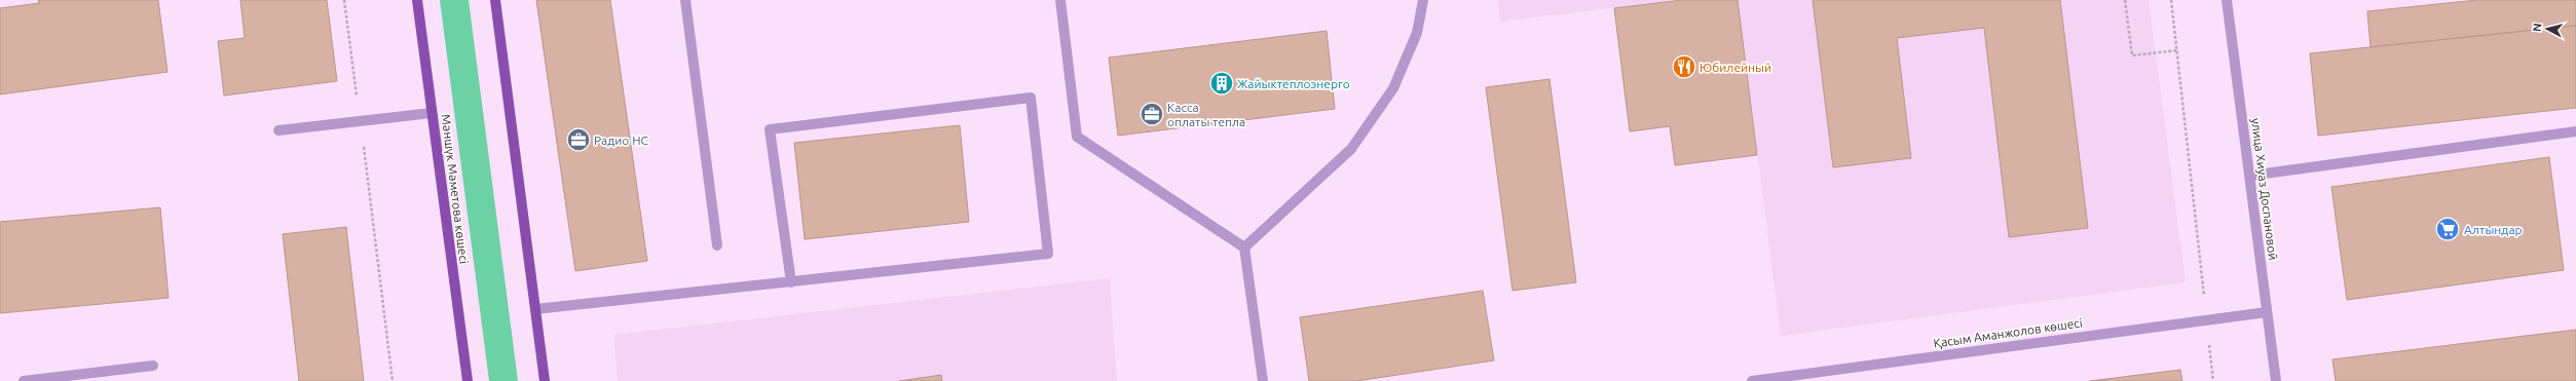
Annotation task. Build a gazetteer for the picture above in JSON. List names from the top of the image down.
{
  "streets": {
    "main road": ["Мәншүк Мәметова көшесі"],
    "street": ["улица Хиуаз Доспановой", "Қасым Аманжолов көшесі"]
  },
  "crossings": [
    ["улица Хиуаз Доспановой", "Қасым Аманжолов көшесі"]
  ],
  "places": {
    "restaurant": ["Юбилейный"],
    "building": ["Жайыктеплоэнерго"],
    "office": ["Касса оплаты тепла", "Радио НС"],
    "supermarket": ["Алтындар"]
  },
  "north": "left"
}
